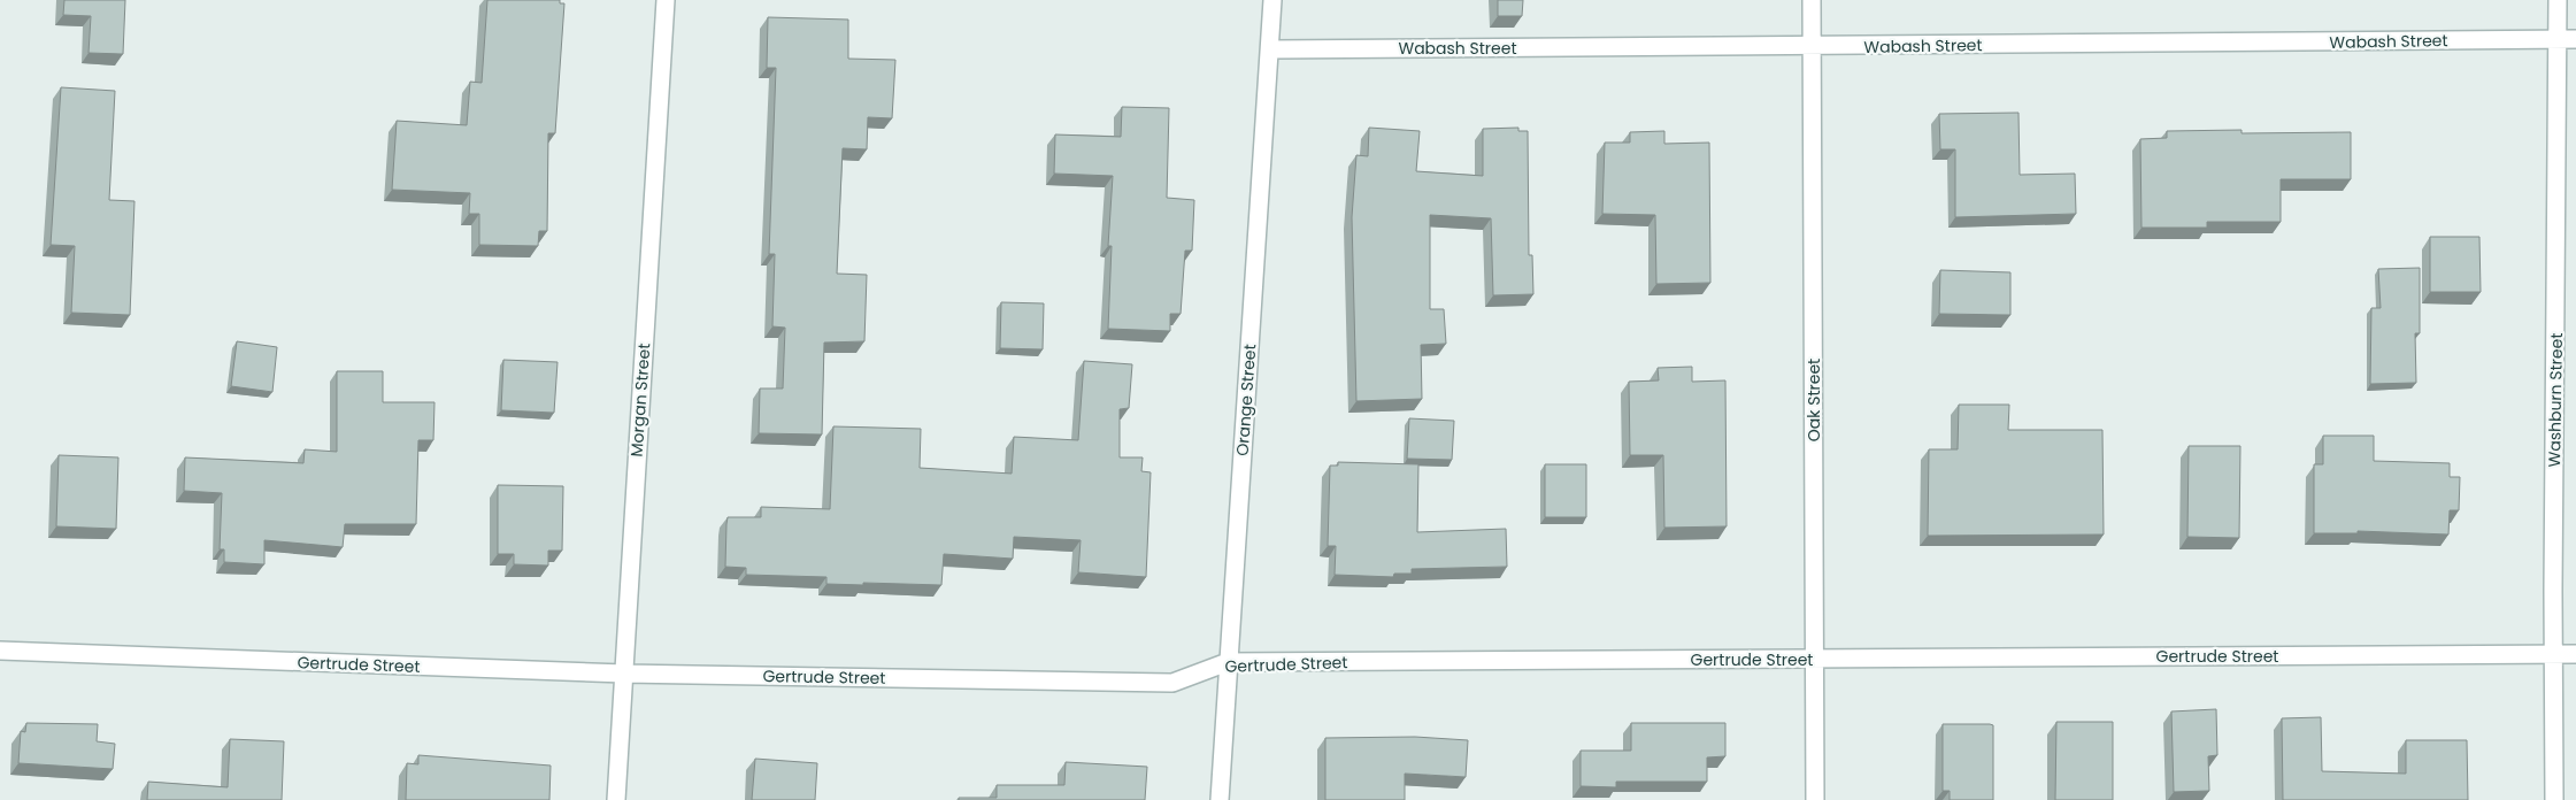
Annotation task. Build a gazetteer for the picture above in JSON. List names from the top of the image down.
{
  "streets": {
    "street": [
      "Wabash Street",
      "Morgan Street",
      "Orange Street",
      "Oak Street",
      "Washburn Street",
      "Gertrude Street"
    ]
  },
  "crossings": [
    ["Wabash Street", "Orange Street"],
    ["Wabash Street", "Oak Street"],
    ["Wabash Street", "Washburn Street"],
    ["Morgan Street", "Gertrude Street"],
    ["Orange Street", "Gertrude Street"],
    ["Oak Street", "Gertrude Street"],
    ["Washburn Street", "Gertrude Street"]
  ]
}
